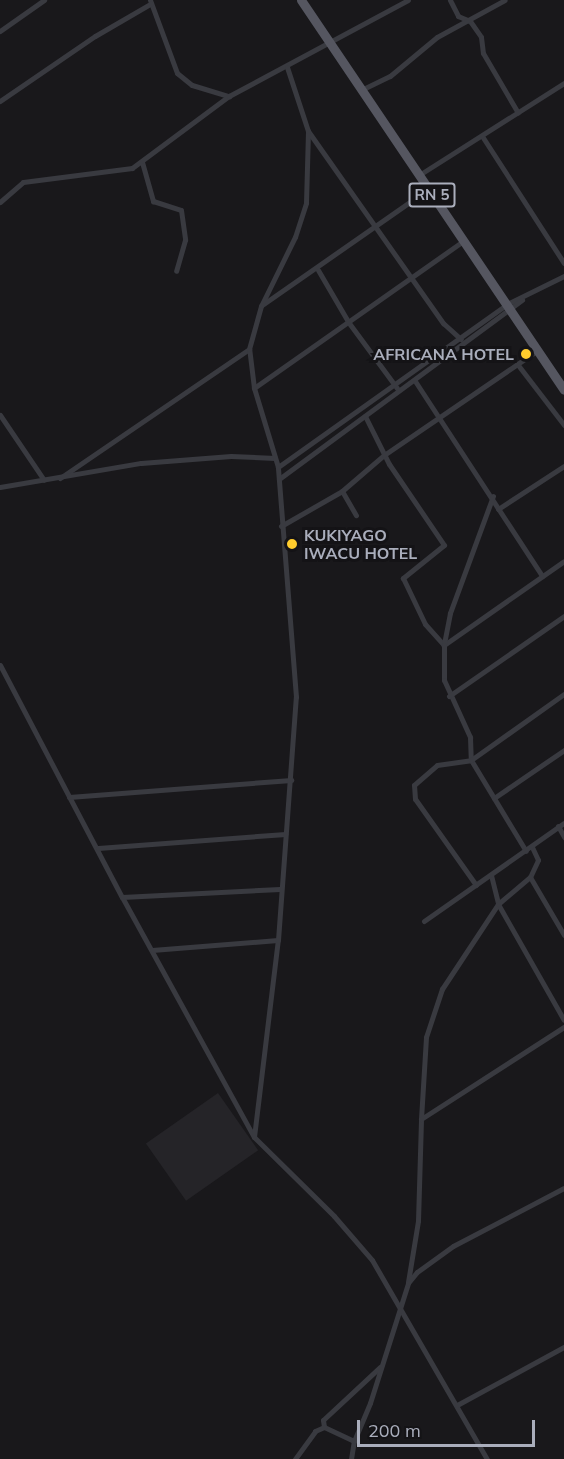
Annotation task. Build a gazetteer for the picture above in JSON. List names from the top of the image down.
{
  "streets": {
    "main road": ["RN 5"]
  },
  "places": ["AFRICANA HOTEL", "KUKIYAGO IWACU HOTEL"],
  "scale_bar": "200 m"
}
